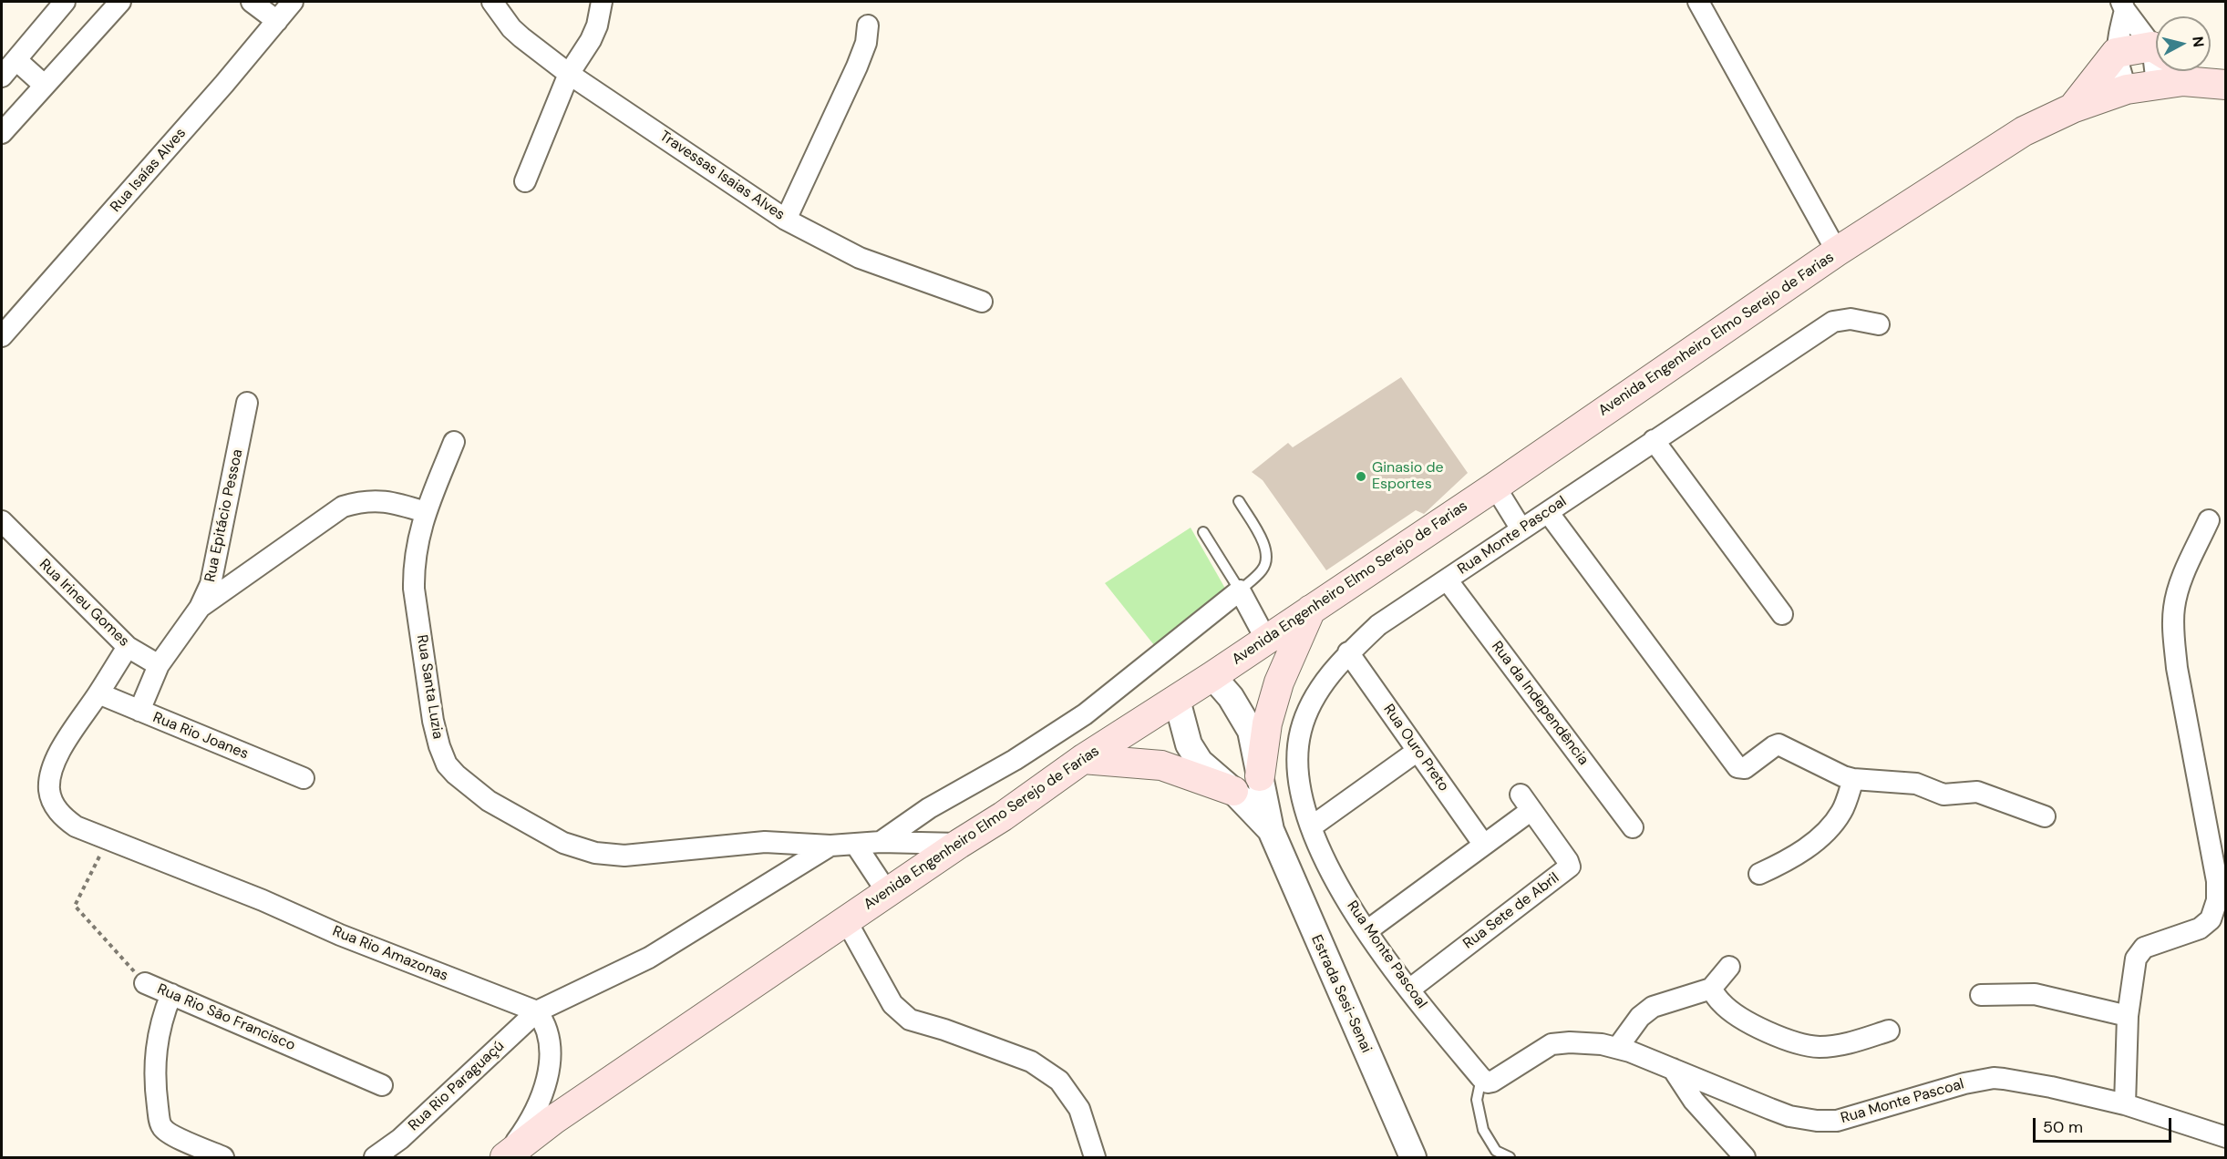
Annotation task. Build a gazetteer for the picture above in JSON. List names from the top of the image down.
{
  "streets": {
    "main road": ["Avenida Engenheiro Elmo Serejo de Farias"],
    "street": [
      "Rua Isaías Alves",
      "Travessas Isaias Alves",
      "Rua Epitácio Pessoa",
      "Rua Monte Pascoal",
      "Rua Irineu Gomes",
      "Rua Santa Luzia",
      "Rua da Independência",
      "Rua Rio Joanes",
      "Rua Ouro Preto",
      "Rua Sete de Abril",
      "Rua Rio Amazonas",
      "Estrada Sesi-Senai",
      "Rua Rio São Francisco",
      "Rua Rio Paraguaçú"
    ]
  },
  "crossings": [
    ["Avenida Engenheiro Elmo Serejo de Farias", "Estrada Sesi-Senai"],
    ["Rua Epitácio Pessoa", "Rua Irineu Gomes"],
    ["Rua Epitácio Pessoa", "Rua Rio Joanes"],
    ["Rua Monte Pascoal", "Rua da Independência"],
    ["Rua Monte Pascoal", "Rua Ouro Preto"],
    ["Rua Monte Pascoal", "Rua Sete de Abril"],
    ["Rua Irineu Gomes", "Rua Rio Amazonas"],
    ["Rua Rio Joanes", "Rua Rio Amazonas"],
    ["Rua Ouro Preto", "Rua Sete de Abril"],
    ["Rua Rio Amazonas", "Rua Rio São Francisco"],
    ["Rua Rio Amazonas", "Rua Rio Paraguaçú"]
  ],
  "places": ["Ginasio de Esportes"],
  "scale_bar": "50 m",
  "north": "right"
}
